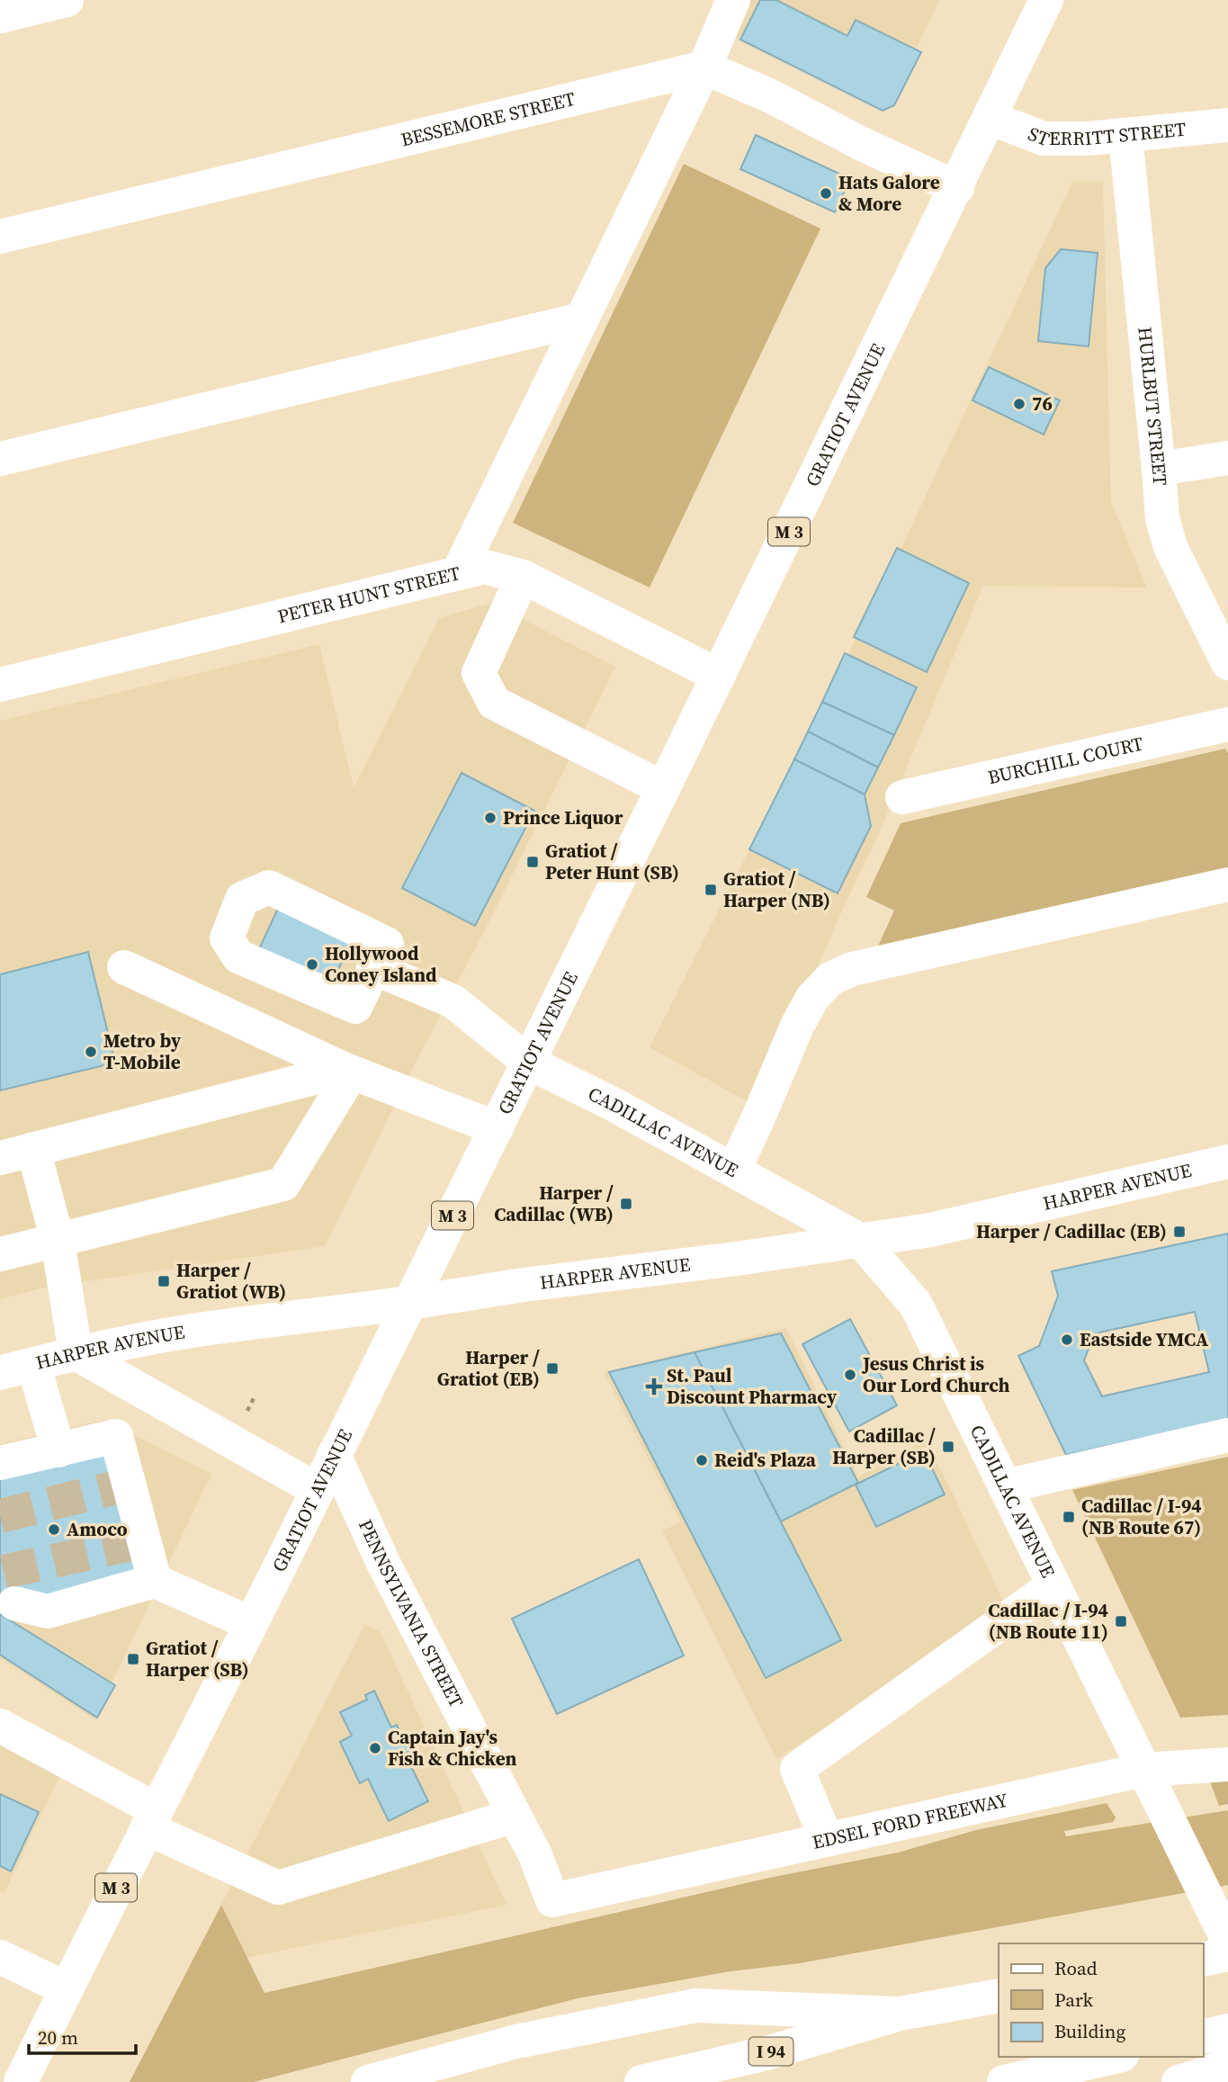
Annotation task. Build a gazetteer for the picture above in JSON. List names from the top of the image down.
{
  "streets": {
    "main road": [
      "BESSEMORE STREET",
      "STERRITT STREET",
      "HURLBUT STREET",
      "GRATIOT AVENUE",
      "M 3",
      "PETER HUNT STREET",
      "BURCHILL COURT",
      "CADILLAC AVENUE",
      "HARPER AVENUE",
      "PENNSYLVANIA STREET",
      "EDSEL FORD FREEWAY",
      "I 94"
    ]
  },
  "crossings": [
    ["STERRITT STREET", "HURLBUT STREET"],
    ["STERRITT STREET", "GRATIOT AVENUE"],
    ["GRATIOT AVENUE", "PETER HUNT STREET"],
    ["GRATIOT AVENUE", "CADILLAC AVENUE"],
    ["GRATIOT AVENUE", "HARPER AVENUE"],
    ["GRATIOT AVENUE", "PENNSYLVANIA STREET"],
    ["CADILLAC AVENUE", "HARPER AVENUE"],
    ["CADILLAC AVENUE", "EDSEL FORD FREEWAY"],
    ["PENNSYLVANIA STREET", "EDSEL FORD FREEWAY"]
  ],
  "places": {
    "other": [
      "Hats Galore & More",
      "76",
      "Prince Liquor",
      "Hollywood Coney Island",
      "Metro by T-Mobile",
      "Eastside YMCA",
      "Jesus Christ is Our Lord Church",
      "Reid's Plaza",
      "Amoco",
      "Captain Jay's Fish & Chicken"
    ],
    "transit": [
      "Gratiot / Peter Hunt (SB)",
      "Gratiot / Harper (NB)",
      "Harper / Cadillac (WB)",
      "Harper / Cadillac (EB)",
      "Harper / Gratiot (WB)",
      "Harper / Gratiot (EB)",
      "Cadillac / Harper (SB)",
      "Cadillac / I-94 (NB Route 67)",
      "Cadillac / I-94 (NB Route 11)",
      "Gratiot / Harper (SB)"
    ],
    "health": ["St. Paul Discount Pharmacy"]
  },
  "legend": ["Road", "Park", "Building"],
  "scale_bar": "20 m"
}
